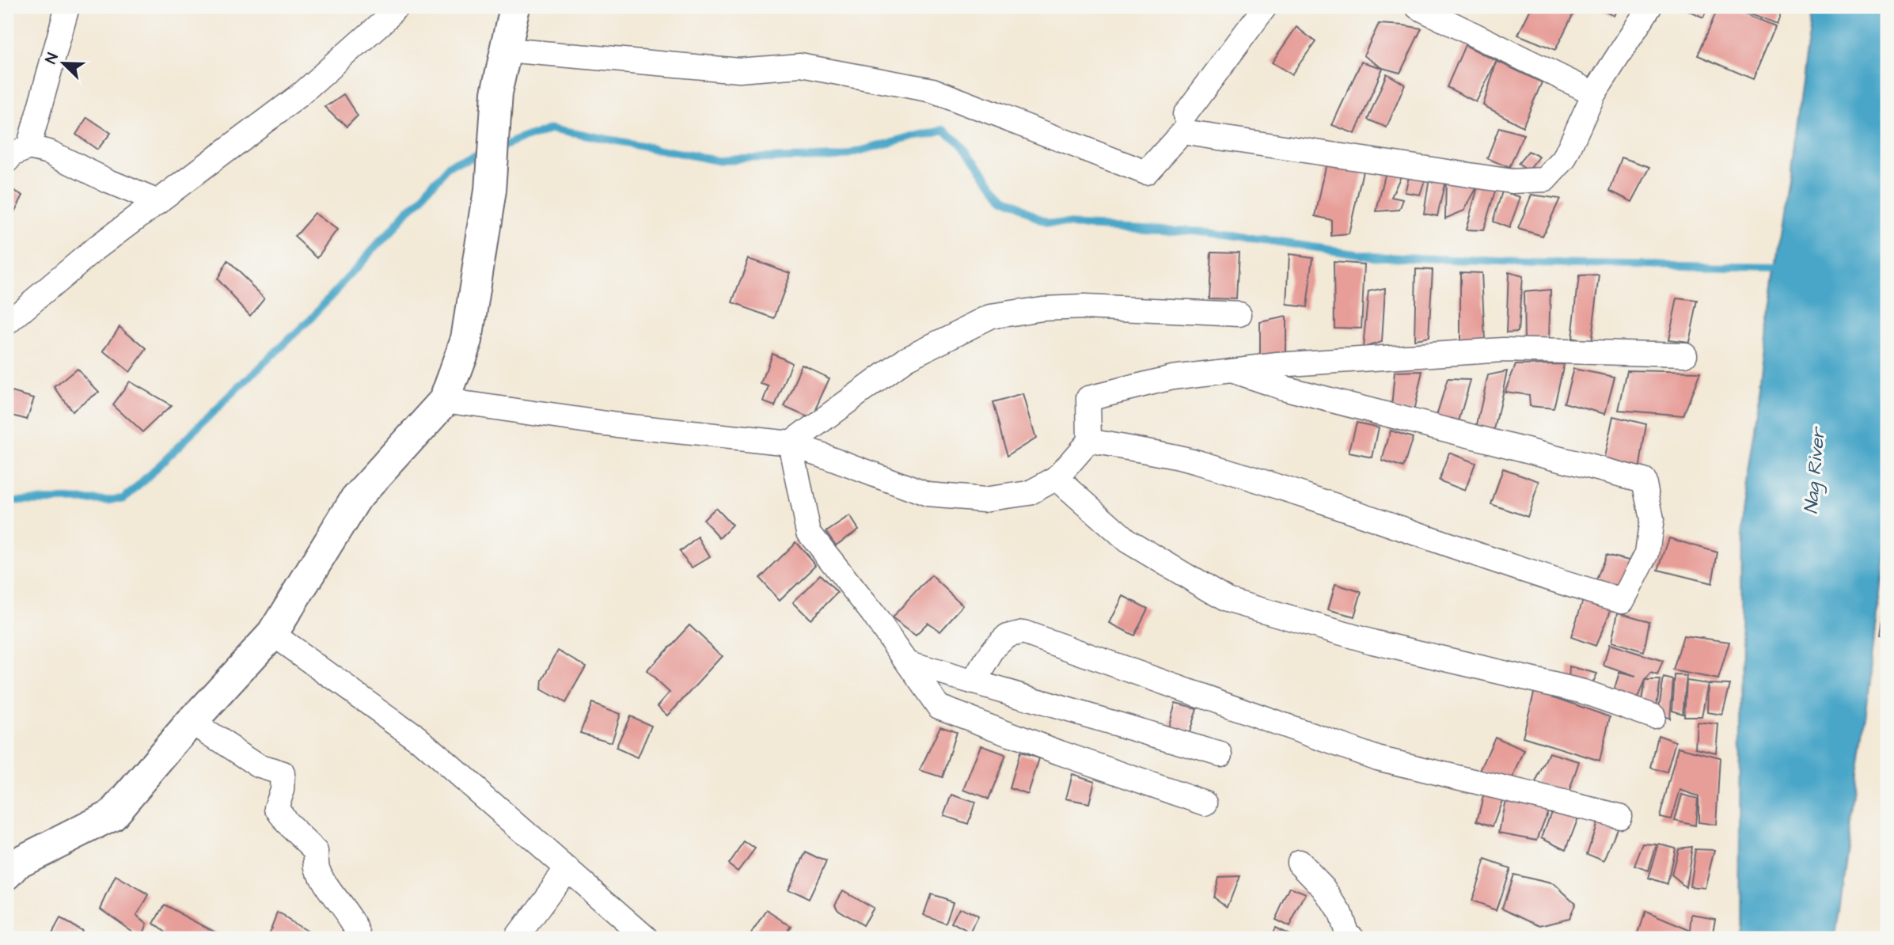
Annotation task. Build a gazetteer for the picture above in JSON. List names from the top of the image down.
{
  "water": ["Nag River"],
  "north": "top left"
}
